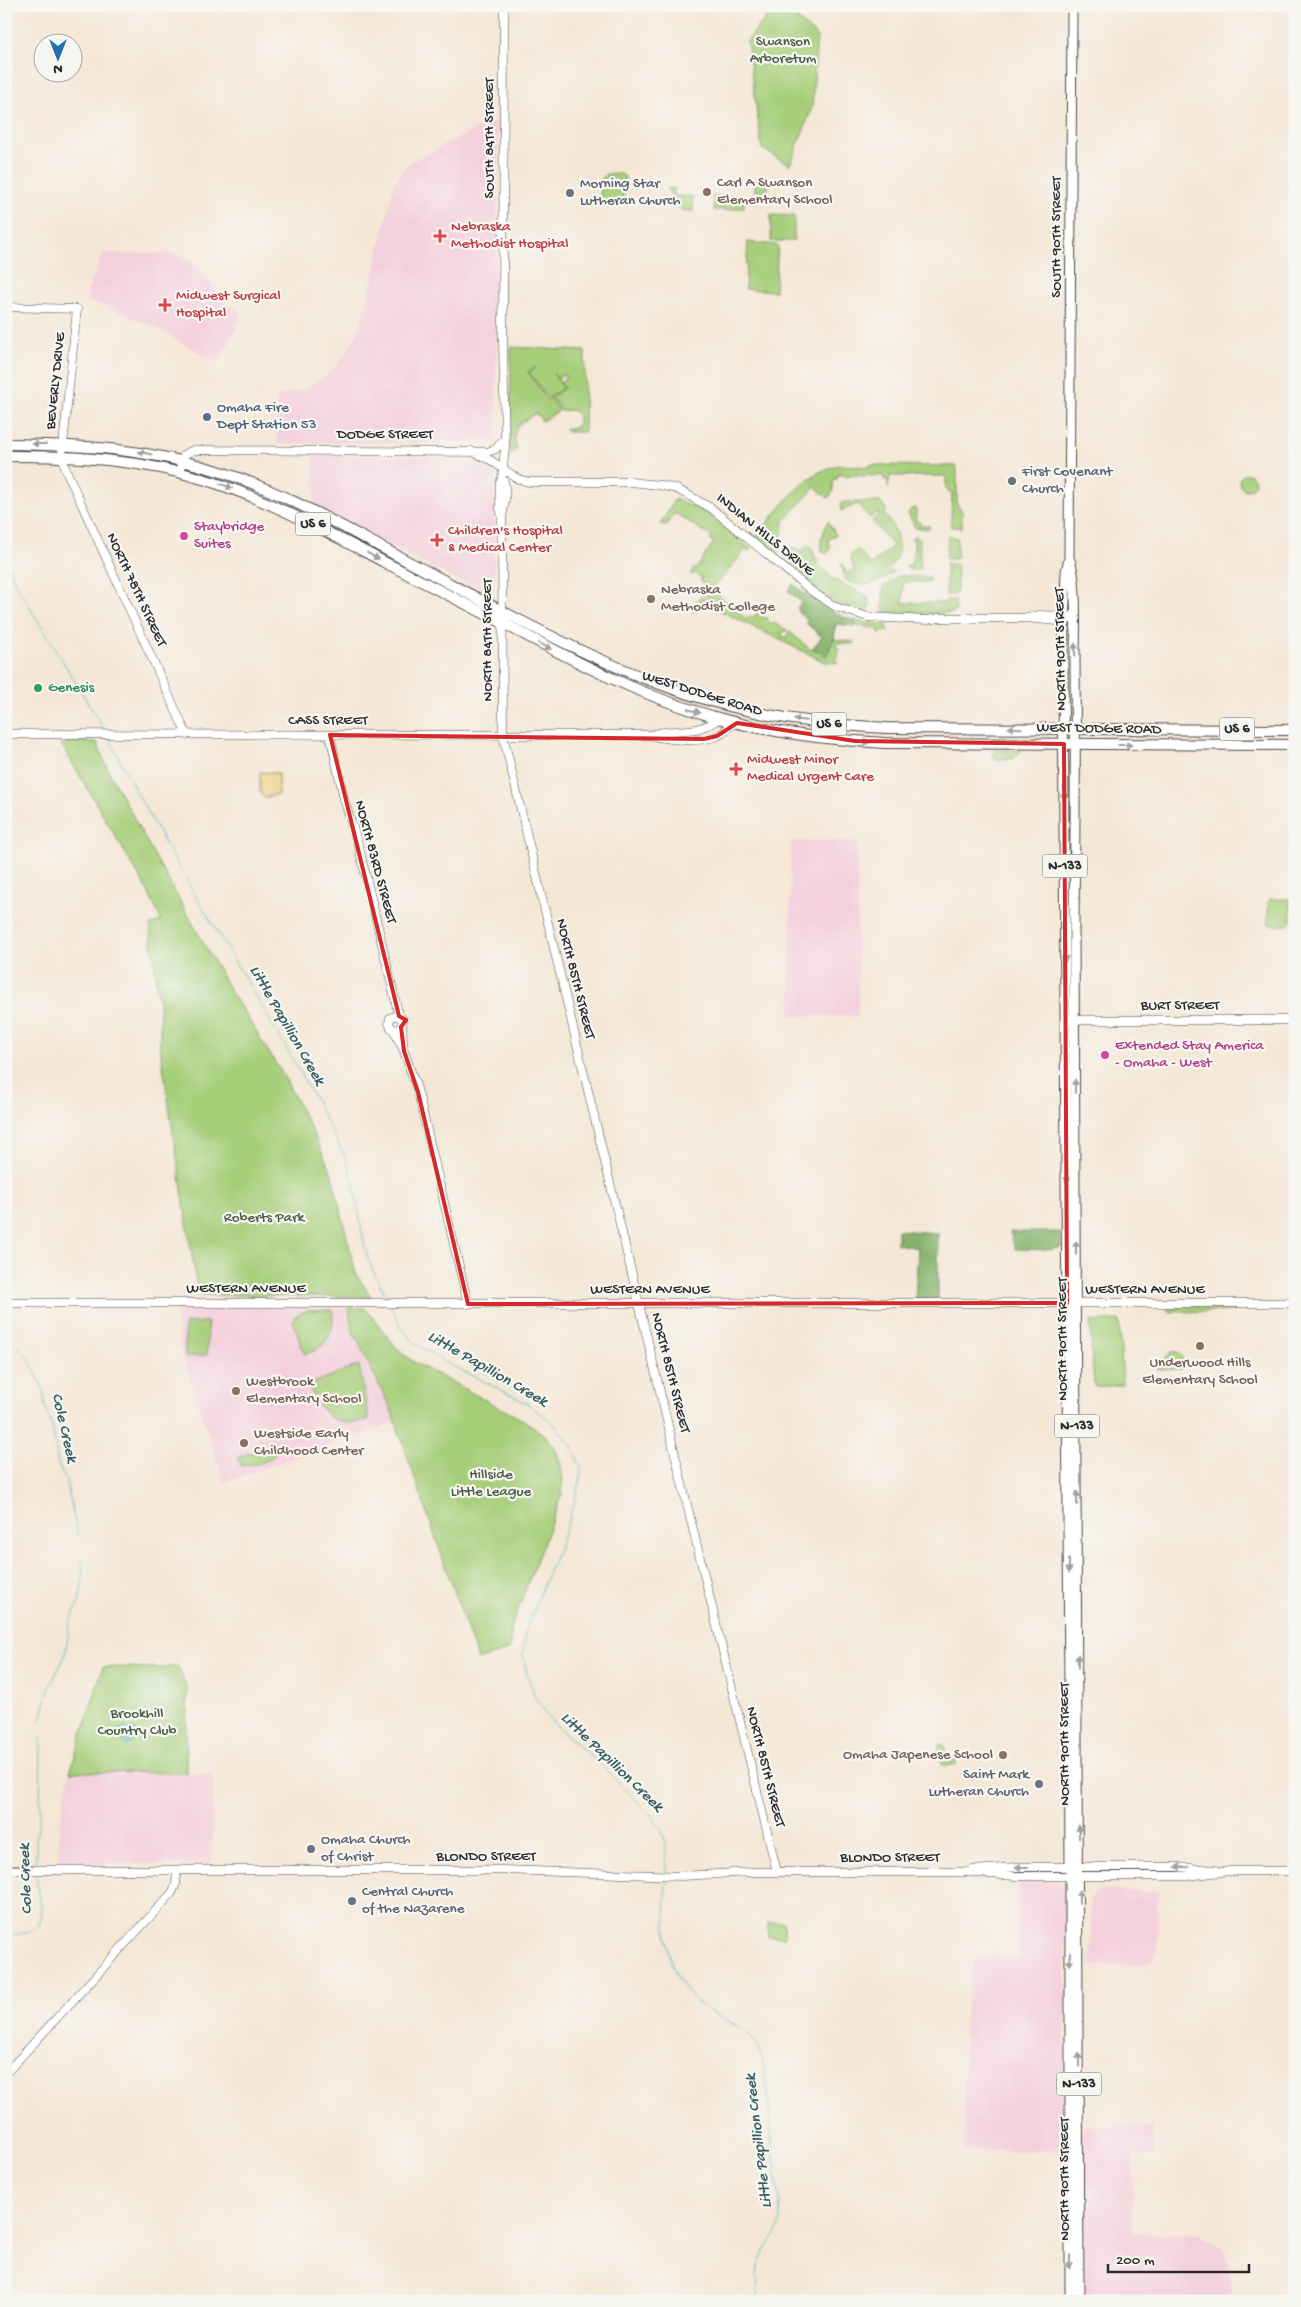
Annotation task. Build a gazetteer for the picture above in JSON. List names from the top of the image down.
{
  "streets": {
    "highway": ["US 6", "WEST DODGE ROAD"],
    "main road": ["SOUTH 90TH STREET", "NORTH 90TH STREET", "N-133"],
    "street": [
      "SOUTH 84TH STREET",
      "BEVERLY DRIVE",
      "DODGE STREET",
      "INDIAN HILLS DRIVE",
      "NORTH 78TH STREET",
      "NORTH 84TH STREET",
      "CASS STREET",
      "NORTH 83RD STREET",
      "NORTH 85TH STREET",
      "BURT STREET",
      "WESTERN AVENUE",
      "BLONDO STREET"
    ]
  },
  "crossings": [
    ["SOUTH 84TH STREET", "DODGE STREET"],
    ["SOUTH 84TH STREET", "NORTH 84TH STREET"],
    ["SOUTH 90TH STREET", "NORTH 90TH STREET"],
    ["BEVERLY DRIVE", "US 6"],
    ["BEVERLY DRIVE", "NORTH 78TH STREET"],
    ["DODGE STREET", "US 6"],
    ["DODGE STREET", "NORTH 84TH STREET"],
    ["DODGE STREET", "WEST DODGE ROAD"],
    ["US 6", "NORTH 78TH STREET"],
    ["US 6", "WEST DODGE ROAD"],
    ["INDIAN HILLS DRIVE", "NORTH 90TH STREET"],
    ["NORTH 78TH STREET", "CASS STREET"],
    ["NORTH 84TH STREET", "WEST DODGE ROAD"],
    ["NORTH 84TH STREET", "CASS STREET"],
    ["NORTH 84TH STREET", "NORTH 85TH STREET"],
    ["NORTH 90TH STREET", "WEST DODGE ROAD"],
    ["NORTH 90TH STREET", "BURT STREET"],
    ["NORTH 90TH STREET", "WESTERN AVENUE"],
    ["NORTH 90TH STREET", "BLONDO STREET"],
    ["WEST DODGE ROAD", "CASS STREET"],
    ["CASS STREET", "NORTH 83RD STREET"],
    ["CASS STREET", "NORTH 85TH STREET"],
    ["NORTH 85TH STREET", "WESTERN AVENUE"],
    ["NORTH 85TH STREET", "BLONDO STREET"]
  ],
  "water": ["Little Papillion Creek", "Cole Creek"],
  "parks": [
    "Swanson Arboretum",
    "Roberts Park",
    "Hillside Little League",
    "Brookhill Country Club"
  ],
  "places": {
    "other": [
      "Carl A Swanson Elementary School",
      "Morning Star Lutheran Church",
      "Omaha Fire Dept Station 53",
      "First Covenant Church",
      "Staybridge Suites",
      "Nebraska Methodist College",
      "Genesis",
      "Extended Stay America - Omaha - West",
      "Underwood Hills Elementary School",
      "Westbrook Elementary School",
      "Westside Early Childhood Center",
      "Omaha Japenese School",
      "Saint Mark Lutheran Church",
      "Omaha Church of Christ",
      "Central Church of the Nazarene"
    ],
    "health": [
      "Nebraska Methodist Hospital",
      "Midwest Surgical Hospital",
      "Children's Hospital & Medical Center",
      "Midwest Minor Medical Urgent Care"
    ]
  },
  "scale_bar": "200 m",
  "north": "bottom"
}
